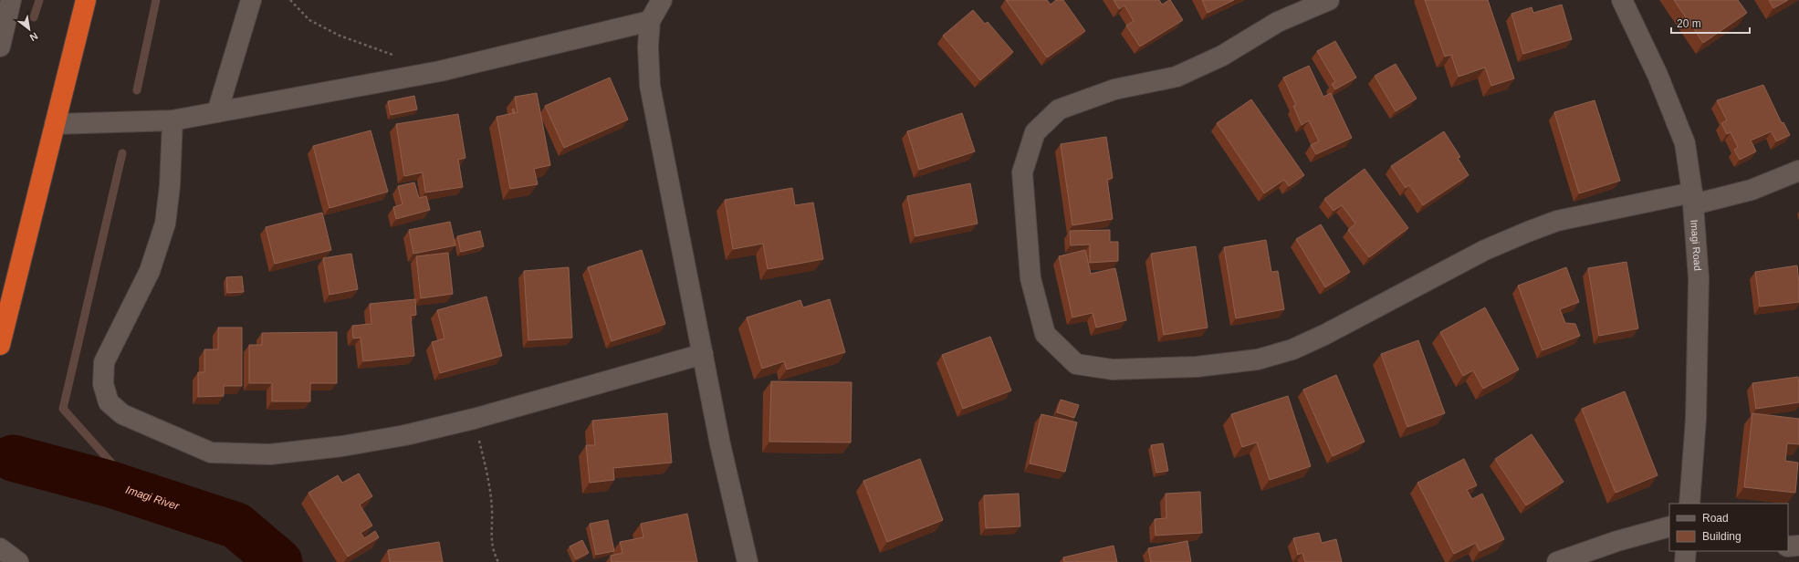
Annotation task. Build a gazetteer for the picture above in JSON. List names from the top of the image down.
{
  "streets": {
    "street": ["Imagi Road"]
  },
  "water": ["Imagi River"],
  "legend": ["Road", "Building"],
  "scale_bar": "20 m",
  "north": "bottom right"
}
